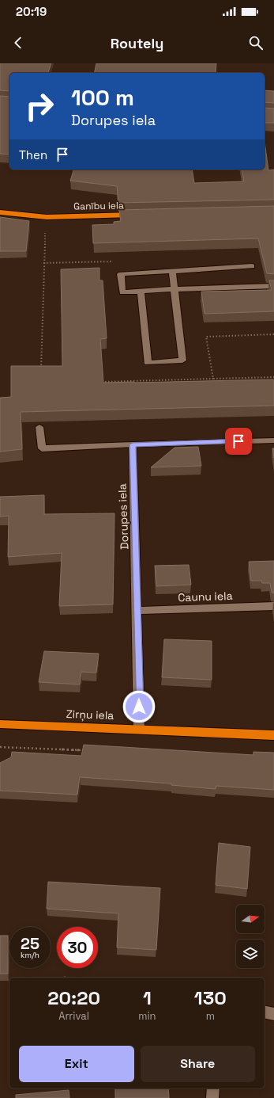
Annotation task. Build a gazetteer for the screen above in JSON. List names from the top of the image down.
{
  "streets": {
    "highway": ["Ganību iela", "Zirņu iela"],
    "street": ["Dorupes iela", "Caunu iela"]
  },
  "crossings": [
    ["Dorupes iela", "Caunu iela"],
    ["Dorupes iela", "Zirņu iela"]
  ],
  "north": "right",
  "page": {
    "status": "20:19",
    "header": "Routely",
    "turn": ["100 m", "Dorupes iela"],
    "then": "Then",
    "speed": "25 km/h",
    "limit": "30",
    "eta": [
      "20:20",
      "Arrival",
      "1",
      "min",
      "130",
      "m"
    ],
    "buttons": ["Exit", "Share"]
  }
}
